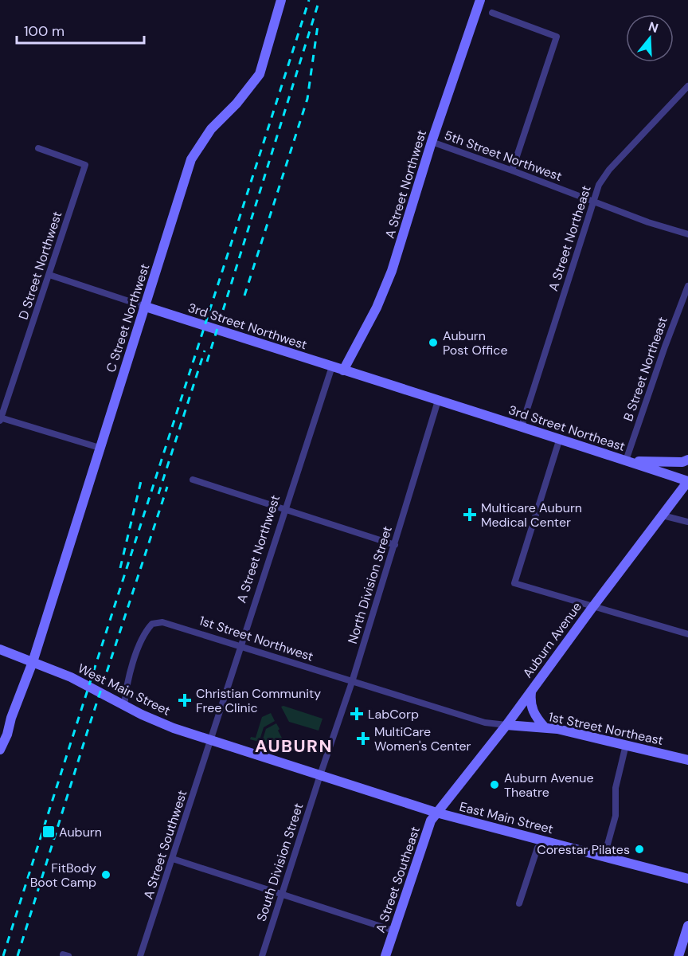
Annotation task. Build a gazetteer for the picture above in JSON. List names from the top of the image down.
{
  "streets": {
    "street": [
      "5th Street Northwest",
      "A Street Northwest",
      "A Street Northeast",
      "D Street Northwest",
      "C Street Northwest",
      "3rd Street Northwest",
      "B Street Northeast",
      "3rd Street Northeast",
      "North Division Street",
      "1st Street Northwest",
      "Auburn Avenue",
      "West Main Street",
      "1st Street Northeast",
      "East Main Street",
      "A Street Southwest",
      "South Division Street",
      "A Street Southeast"
    ]
  },
  "crossings": [
    ["5th Street Northwest", "A Street Northwest"],
    ["5th Street Northwest", "A Street Northeast"],
    ["A Street Northwest", "3rd Street Northwest"],
    ["A Street Northwest", "1st Street Northwest"],
    ["A Street Northwest", "West Main Street"],
    ["A Street Northwest", "A Street Southwest"],
    ["A Street Northeast", "3rd Street Northeast"],
    ["D Street Northwest", "3rd Street Northwest"],
    ["C Street Northwest", "3rd Street Northwest"],
    ["C Street Northwest", "West Main Street"],
    ["3rd Street Northwest", "3rd Street Northeast"],
    ["3rd Street Northwest", "North Division Street"],
    ["B Street Northeast", "3rd Street Northeast"],
    ["3rd Street Northeast", "North Division Street"],
    ["3rd Street Northeast", "Auburn Avenue"],
    ["North Division Street", "1st Street Northwest"],
    ["North Division Street", "West Main Street"],
    ["North Division Street", "1st Street Northeast"],
    ["North Division Street", "East Main Street"],
    ["North Division Street", "South Division Street"],
    ["1st Street Northwest", "West Main Street"],
    ["1st Street Northwest", "1st Street Northeast"],
    ["Auburn Avenue", "1st Street Northeast"],
    ["Auburn Avenue", "East Main Street"],
    ["Auburn Avenue", "A Street Southeast"],
    ["West Main Street", "East Main Street"],
    ["West Main Street", "A Street Southwest"],
    ["West Main Street", "South Division Street"],
    ["East Main Street", "South Division Street"],
    ["East Main Street", "A Street Southeast"]
  ],
  "districts": ["AUBURN"],
  "places": {
    "other": [
      "Auburn Post Office",
      "Auburn Avenue Theatre",
      "Corestar Pilates",
      "FitBody Boot Camp"
    ],
    "health": [
      "Multicare Auburn Medical Center",
      "Christian Community Free Clinic",
      "LabCorp",
      "MultiCare Women's Center"
    ],
    "transit": ["Auburn"]
  },
  "scale_bar": "100 m",
  "north": "top"
}
